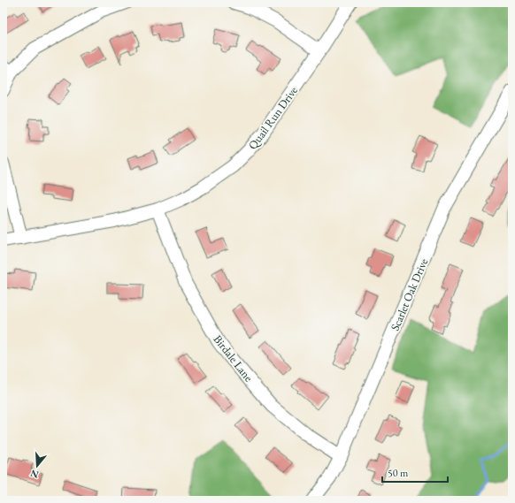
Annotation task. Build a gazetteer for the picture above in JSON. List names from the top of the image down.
{
  "streets": {
    "street": ["Quail Run Drive", "Scarlet Oak Drive", "Birdale Lane"]
  },
  "crossings": [
    ["Quail Run Drive", "Birdale Lane"],
    ["Scarlet Oak Drive", "Birdale Lane"]
  ],
  "scale_bar": "50 m",
  "north": "bottom"
}
